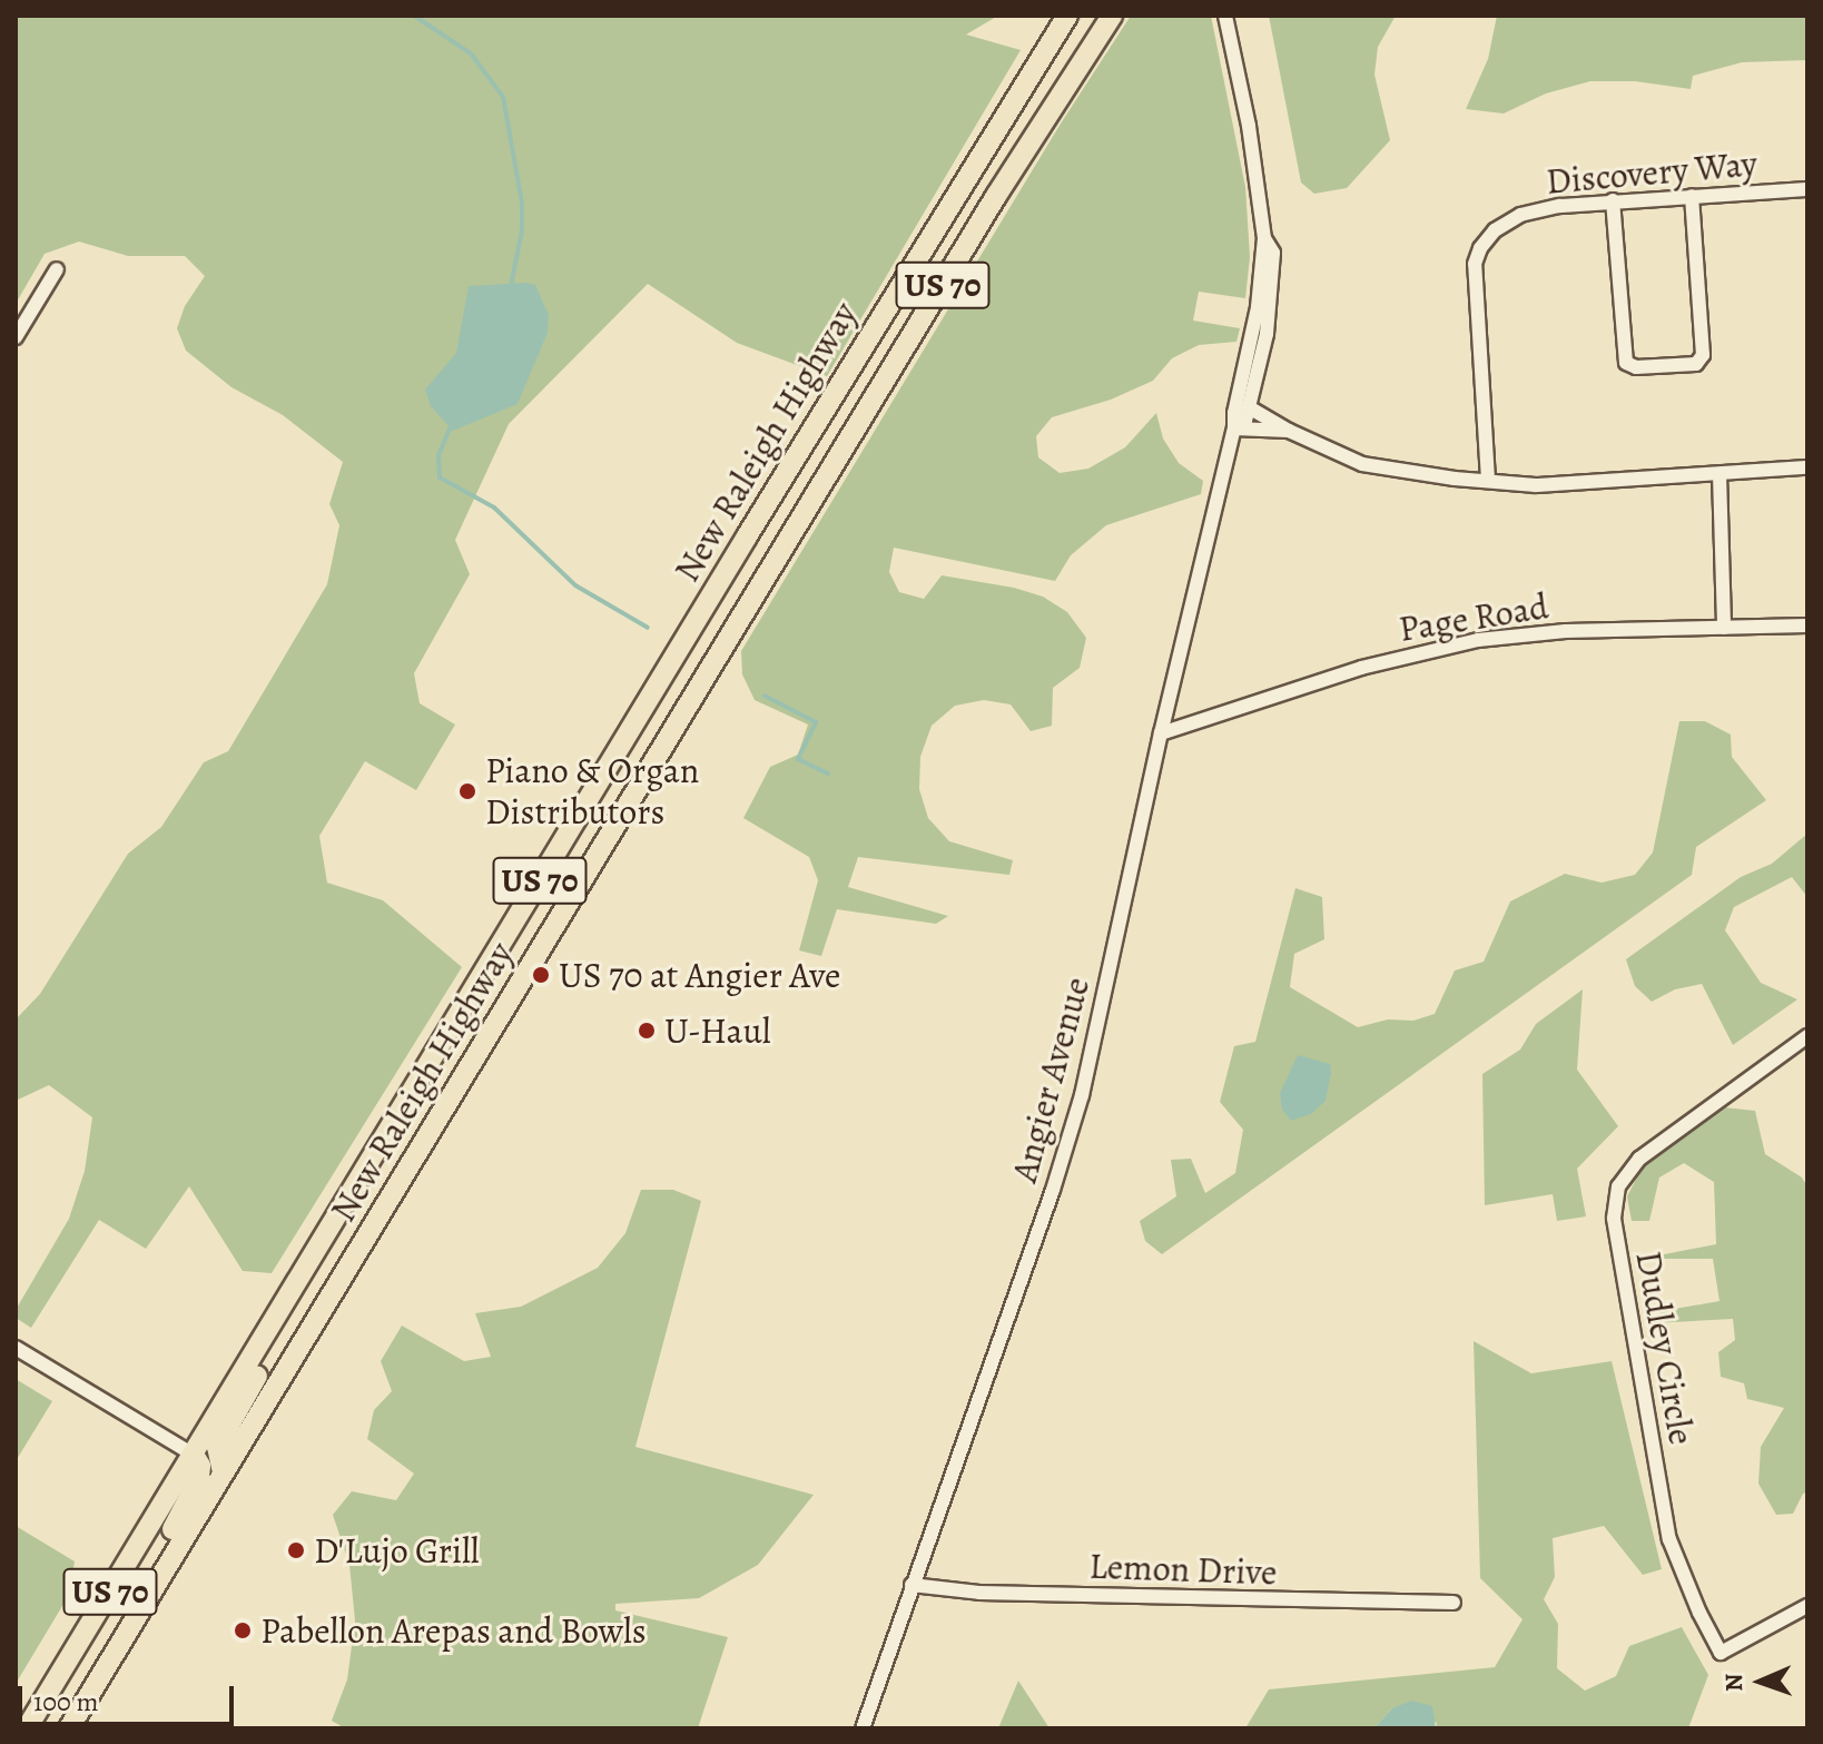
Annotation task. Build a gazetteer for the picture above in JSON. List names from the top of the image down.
{
  "streets": {
    "highway": ["US 70", "New Raleigh Highway"],
    "street": [
      "Discovery Way",
      "Page Road",
      "Angier Avenue",
      "Dudley Circle",
      "Lemon Drive"
    ]
  },
  "crossings": [
    ["Page Road", "Angier Avenue"],
    ["Angier Avenue", "Lemon Drive"]
  ],
  "places": [
    "Piano & Organ Distributors",
    "US 70 at Angier Ave",
    "U-Haul",
    "D'Lujo Grill",
    "Pabellon Arepas and Bowls"
  ],
  "scale_bar": "100 m",
  "north": "left"
}
